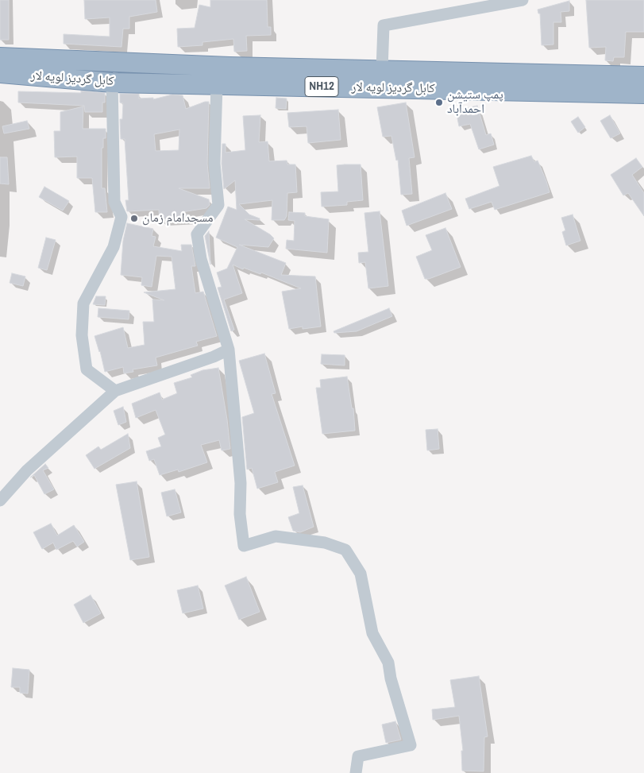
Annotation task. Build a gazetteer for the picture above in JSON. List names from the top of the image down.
{
  "streets": {
    "highway": ["کابل گردیز لویه لار", "NH12"]
  },
  "places": ["پمپ ستیشن احمدآباد", "مسجدامام زمان"]
}
